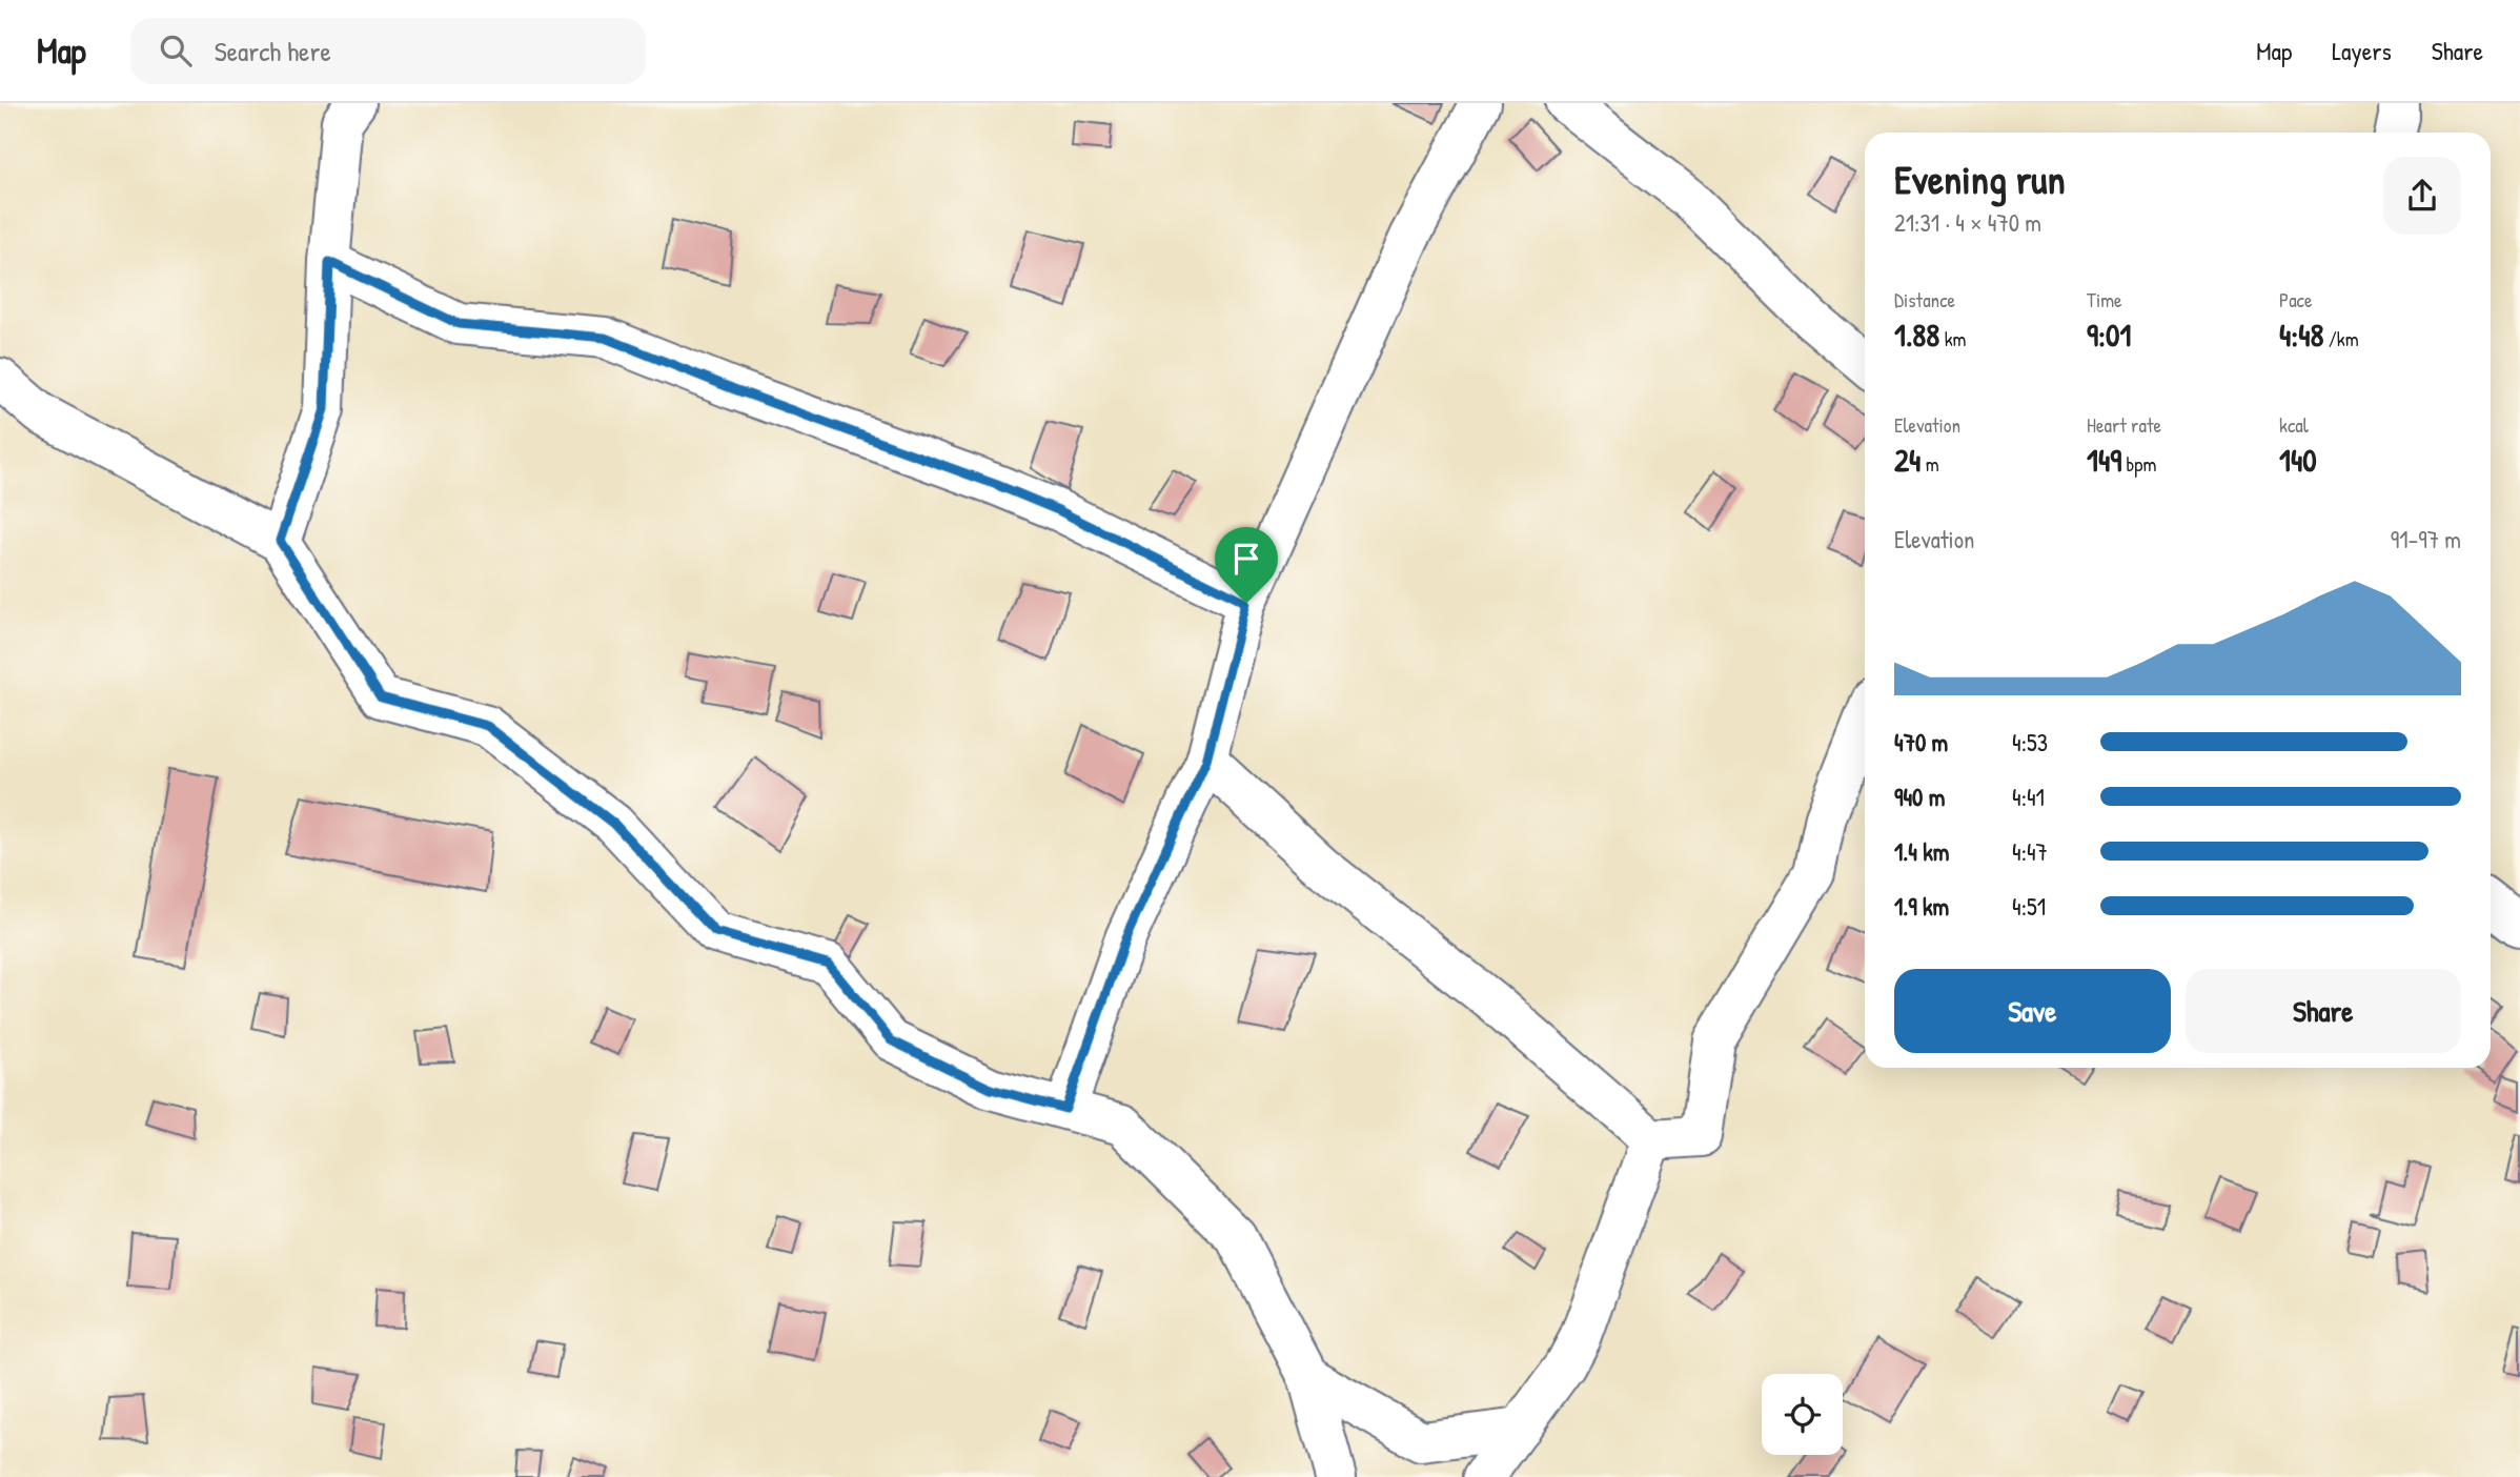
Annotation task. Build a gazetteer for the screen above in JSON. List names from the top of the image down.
{
  "page": {
    "header": "Map",
    "search": "Search here",
    "nav": ["Map", "Layers", "Share"],
    "heading": ["Evening run", "21:31 · 4 × 470 m"],
    "stats": [
      ["Distance", "1.88 km"],
      ["Time", "9:01"],
      ["Pace", "4:48 /km"],
      ["Elevation", "24 m"],
      ["Heart rate", "149 bpm"],
      ["kcal", "140"]
    ],
    "chart": ["Elevation", "91–97 m"],
    "list": [
      {
        "name": "470 m",
        "note": "4:53"
      },
      {
        "name": "940 m",
        "note": "4:41"
      },
      {
        "name": "1.4 km",
        "note": "4:47"
      },
      {
        "name": "1.9 km",
        "note": "4:51"
      }
    ],
    "buttons": ["Save", "Share"]
  }
}
